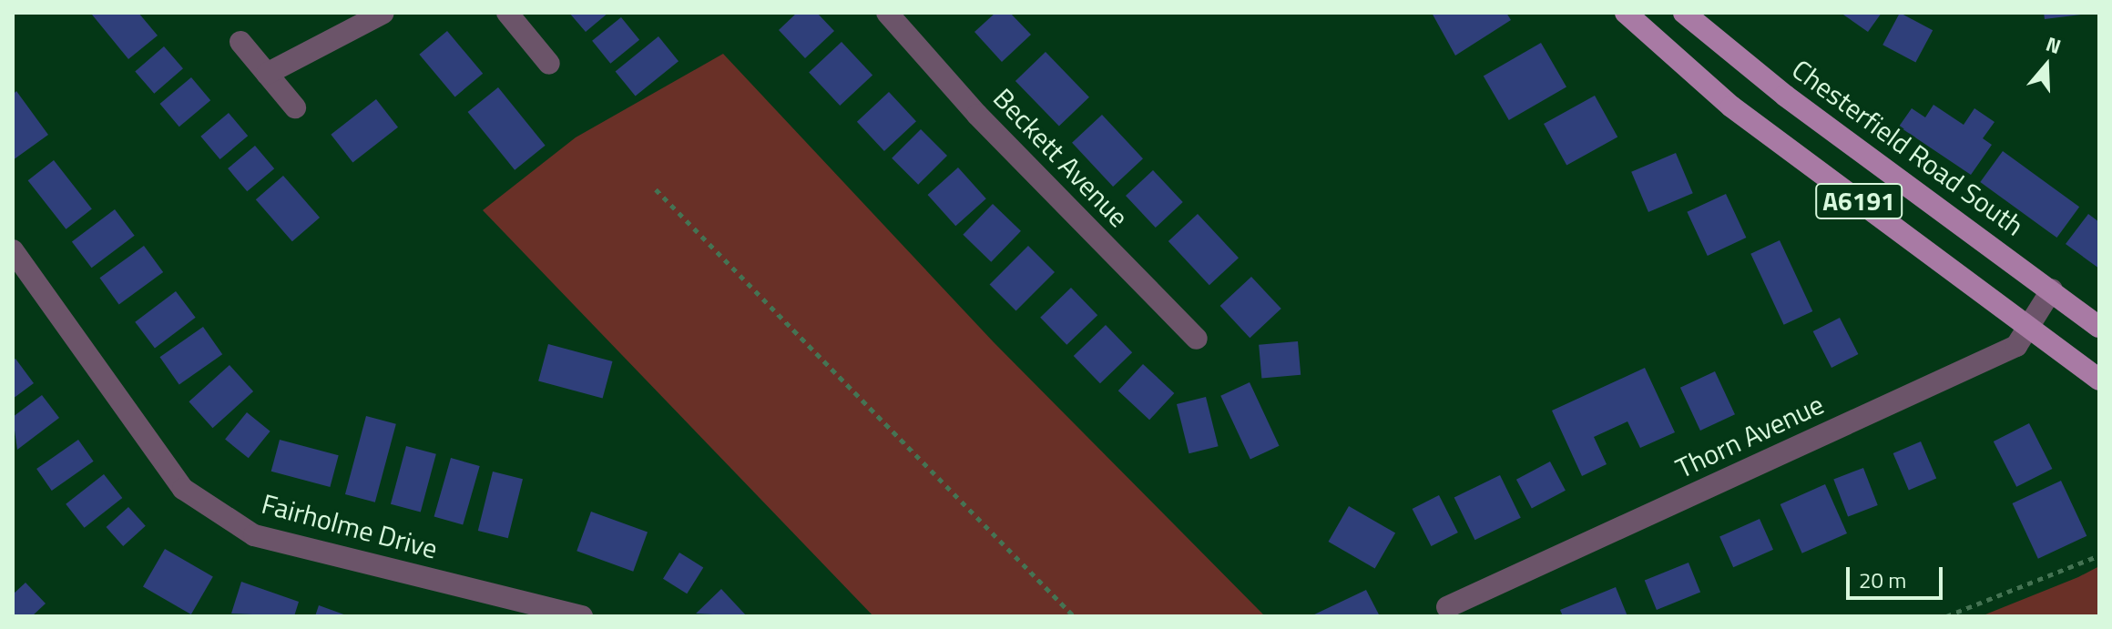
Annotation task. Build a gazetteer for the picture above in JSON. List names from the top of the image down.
{
  "streets": {
    "main road": ["Chesterfield Road South", "A6191"],
    "street": ["Beckett Avenue", "Thorn Avenue", "Fairholme Drive"]
  },
  "crossings": [
    ["Chesterfield Road South", "Thorn Avenue"],
    ["A6191", "Thorn Avenue"]
  ],
  "scale_bar": "20 m",
  "north": "top"
}
